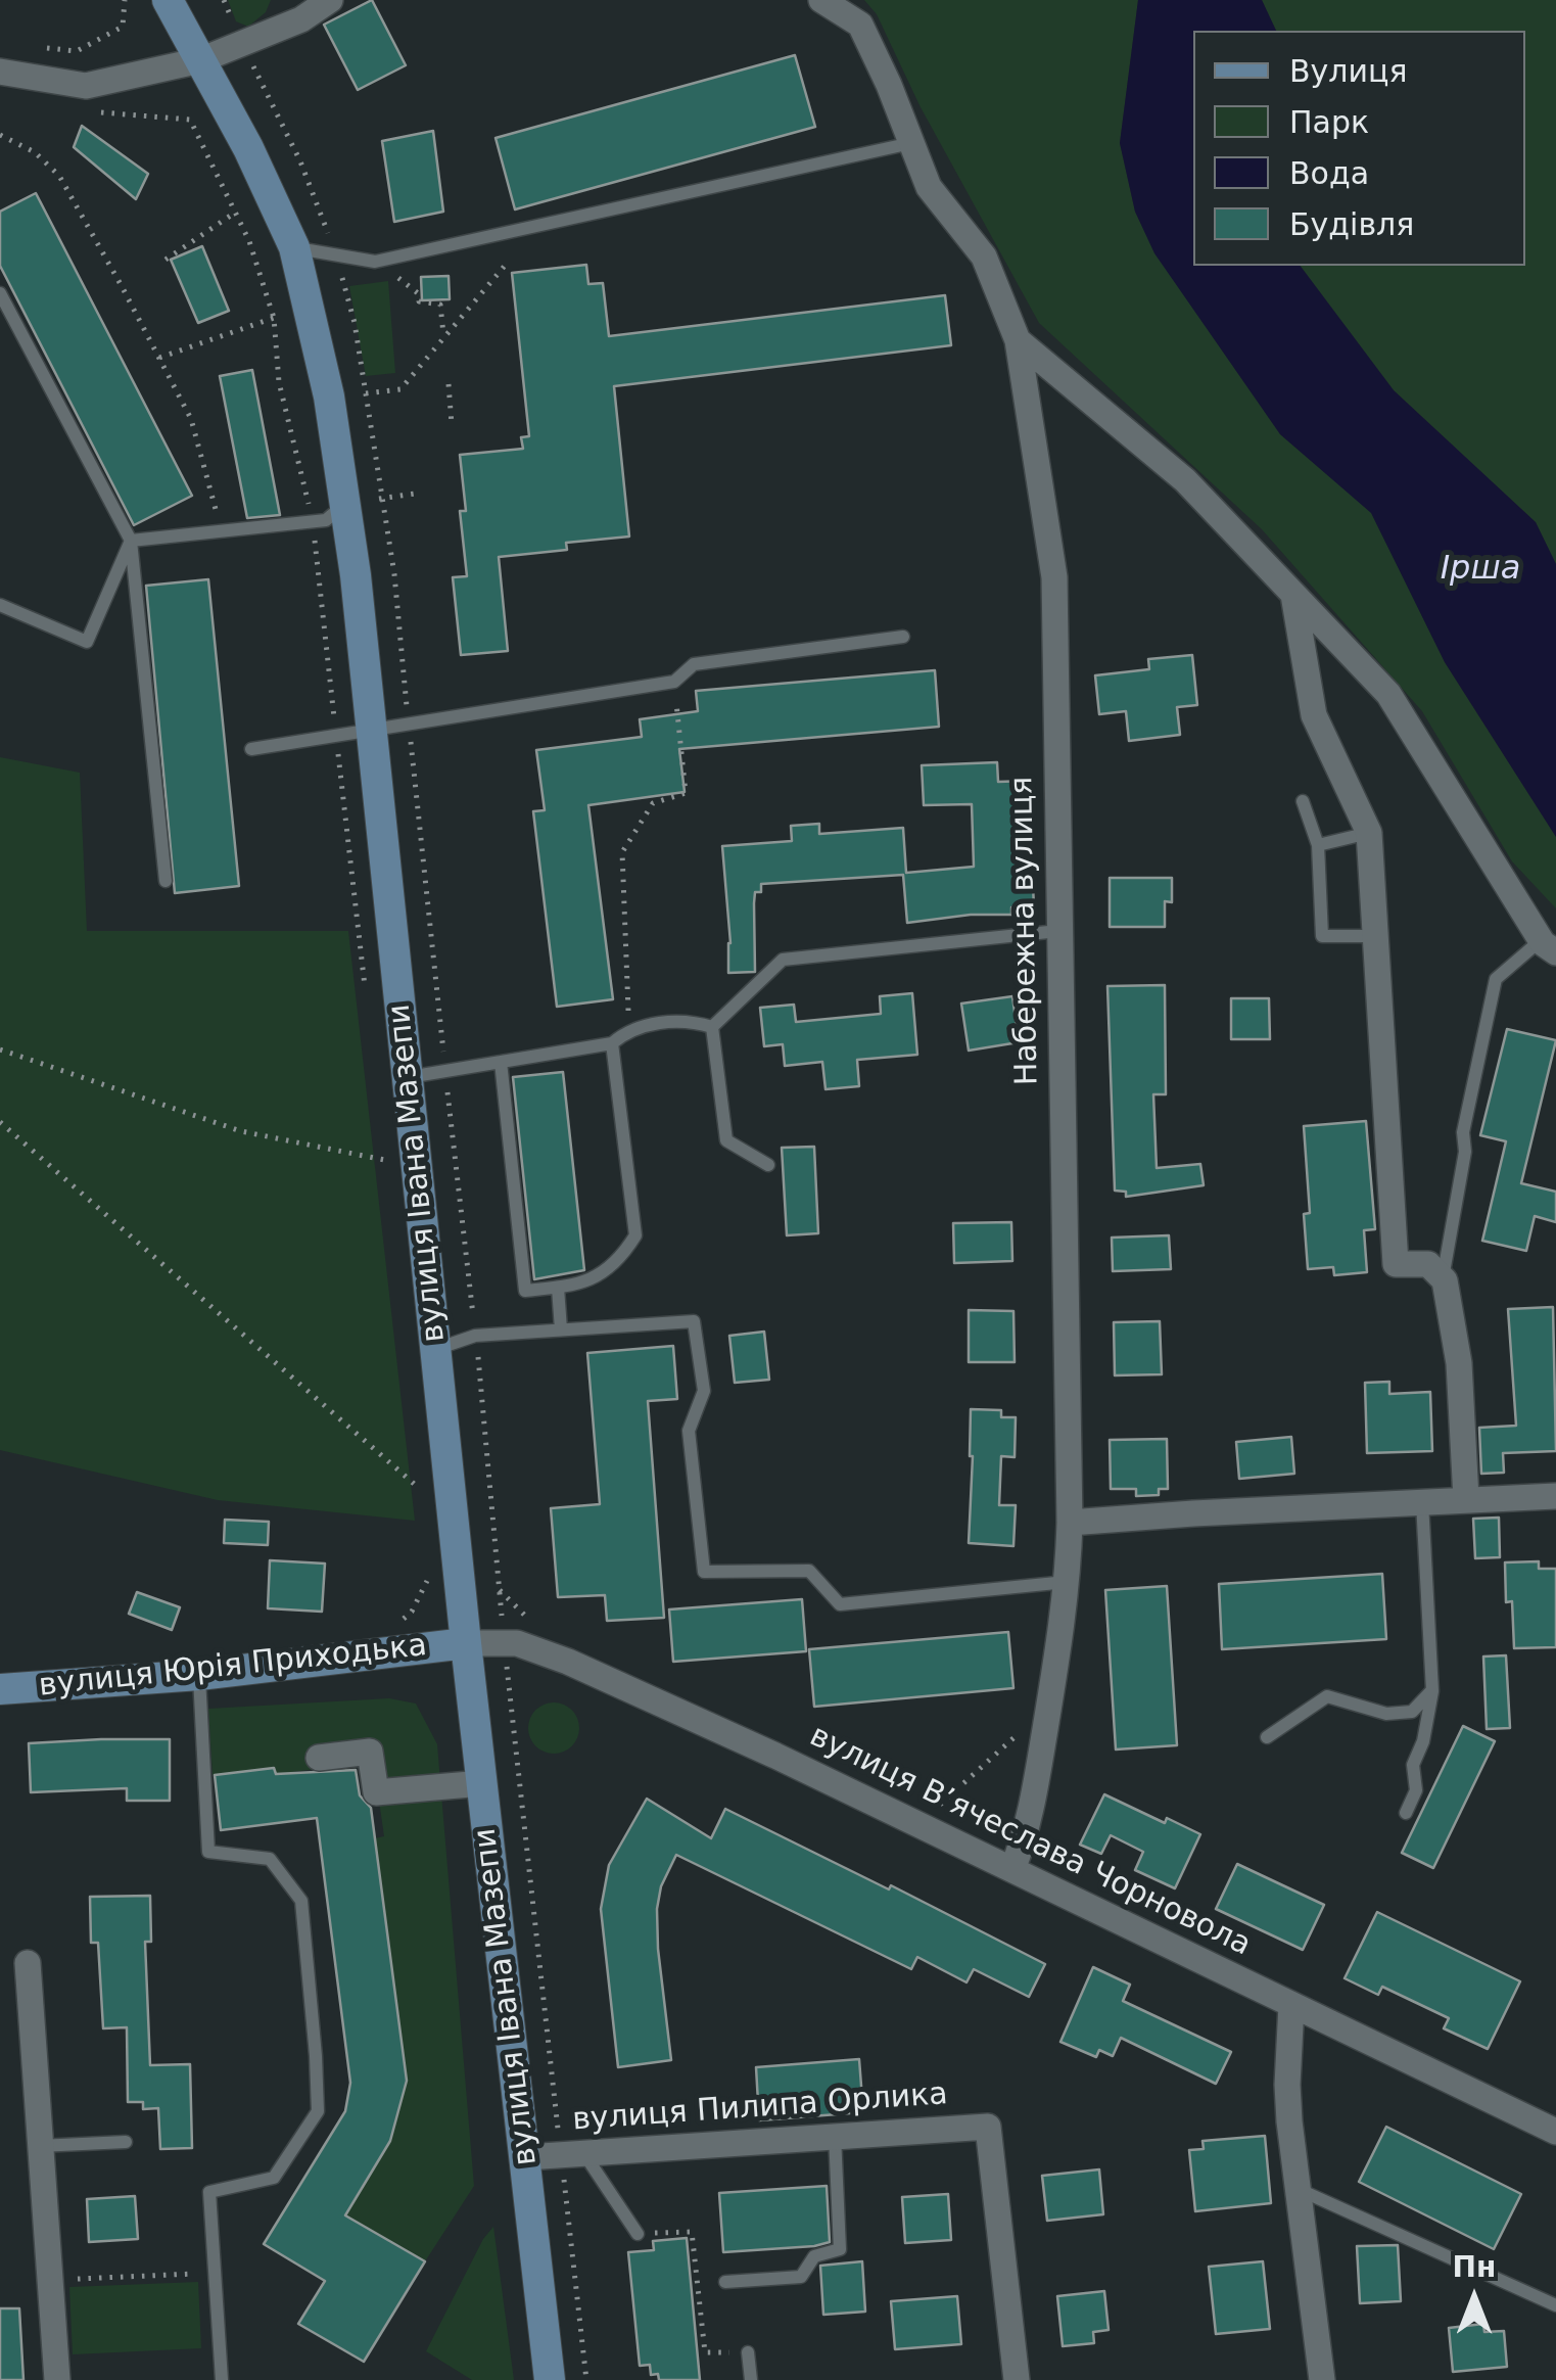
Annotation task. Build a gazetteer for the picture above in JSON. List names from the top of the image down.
{
  "streets": {
    "main road": ["вулиця Івана Мазепи", "вулиця Юрія Приходька"],
    "street": ["Набережна вулиця", "вулиця Вʼячеслава Чорновола", "вулиця Пилипа Орлика"]
  },
  "crossings": [
    ["Набережна вулиця", "вулиця Вʼячеслава Чорновола"],
    ["вулиця Івана Мазепи", "вулиця Юрія Приходька"],
    ["вулиця Івана Мазепи", "вулиця Вʼячеслава Чорновола"],
    ["вулиця Івана Мазепи", "вулиця Пилипа Орлика"],
    ["вулиця Юрія Приходька", "вулиця Вʼячеслава Чорновола"]
  ],
  "water": ["Ірша"],
  "legend": [
    "Вулиця",
    "Парк",
    "Вода",
    "Будівля"
  ],
  "north": "top"
}
